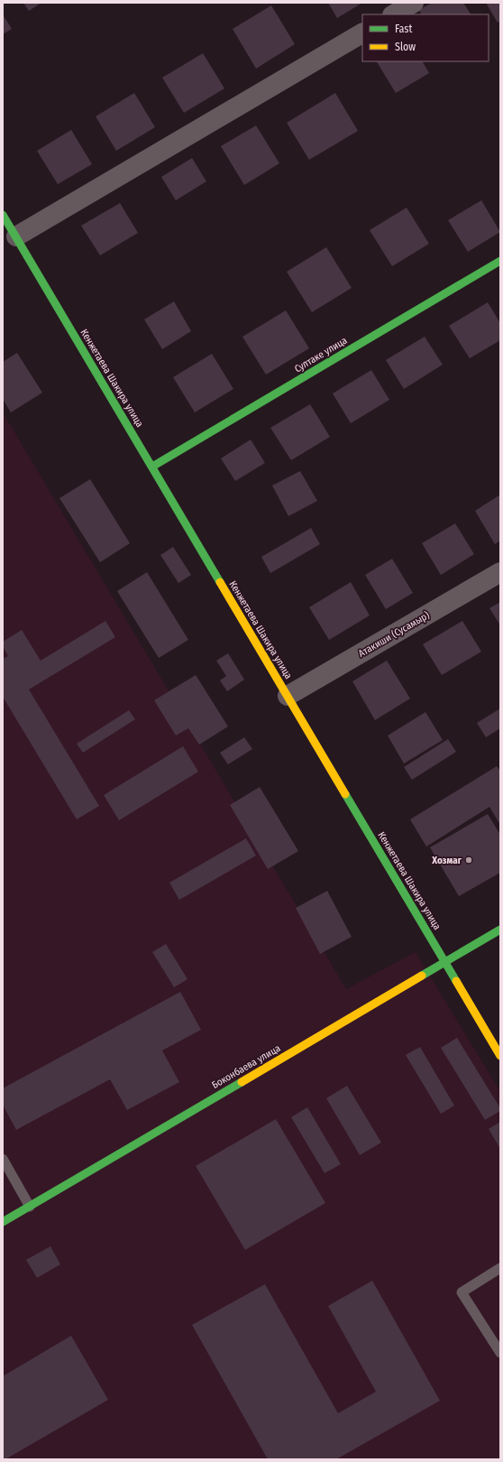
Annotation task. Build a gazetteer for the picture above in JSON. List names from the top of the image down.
{
  "streets": {
    "street": [
      "Султаке улица",
      "Кенжетаева Шакира улица",
      "Атакиши (Сусамыр)",
      "Боконбаева улица"
    ]
  },
  "crossings": [
    ["Султаке улица", "Кенжетаева Шакира улица"],
    ["Кенжетаева Шакира улица", "Атакиши (Сусамыр)"],
    ["Кенжетаева Шакира улица", "Боконбаева улица"]
  ],
  "places": ["Хозмаг"],
  "legend": ["Fast", "Slow"]
}
